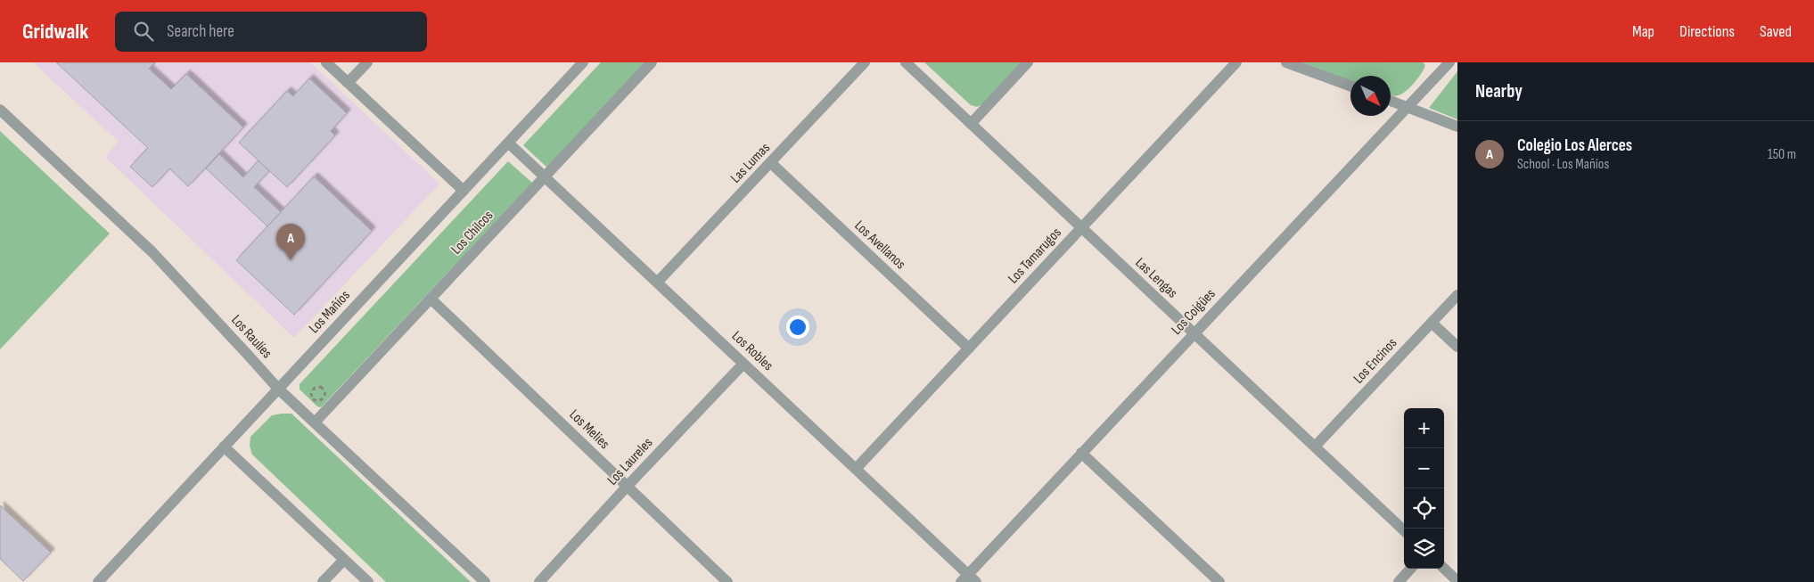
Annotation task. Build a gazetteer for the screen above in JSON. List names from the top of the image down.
{
  "streets": {
    "street": [
      "Las Lumas",
      "Los Chilcos",
      "Los Avellanos",
      "Los Tamarugos",
      "Las Lengas",
      "Los Mañíos",
      "Los Coigües",
      "Los Raulíes",
      "Los Robles",
      "Los Encinos",
      "Los Melies",
      "Los Laureles"
    ]
  },
  "crossings": [
    ["Las Lumas", "Los Avellanos"],
    ["Las Lumas", "Los Robles"],
    ["Los Chilcos", "Los Raulíes"],
    ["Los Chilcos", "Los Robles"],
    ["Los Chilcos", "Los Melies"],
    ["Los Avellanos", "Los Tamarugos"],
    ["Los Tamarugos", "Las Lengas"],
    ["Los Tamarugos", "Los Robles"],
    ["Las Lengas", "Los Coigües"],
    ["Las Lengas", "Los Encinos"],
    ["Los Mañíos", "Los Raulíes"],
    ["Los Mañíos", "Los Robles"],
    ["Los Coigües", "Los Robles"],
    ["Los Robles", "Los Laureles"],
    ["Los Melies", "Los Laureles"]
  ],
  "north": "bottom right",
  "page": {
    "header": "Gridwalk",
    "search": "Search here",
    "nav": ["Map", "Directions", "Saved"],
    "heading": "Nearby",
    "list": [
      {
        "mark": "A",
        "name": "Colegio Los Alerces",
        "note": "School · Los Mañíos",
        "value": "150 m"
      }
    ],
    "pins": "A",
    "map_buttons": ["+", "−"]
  }
}
